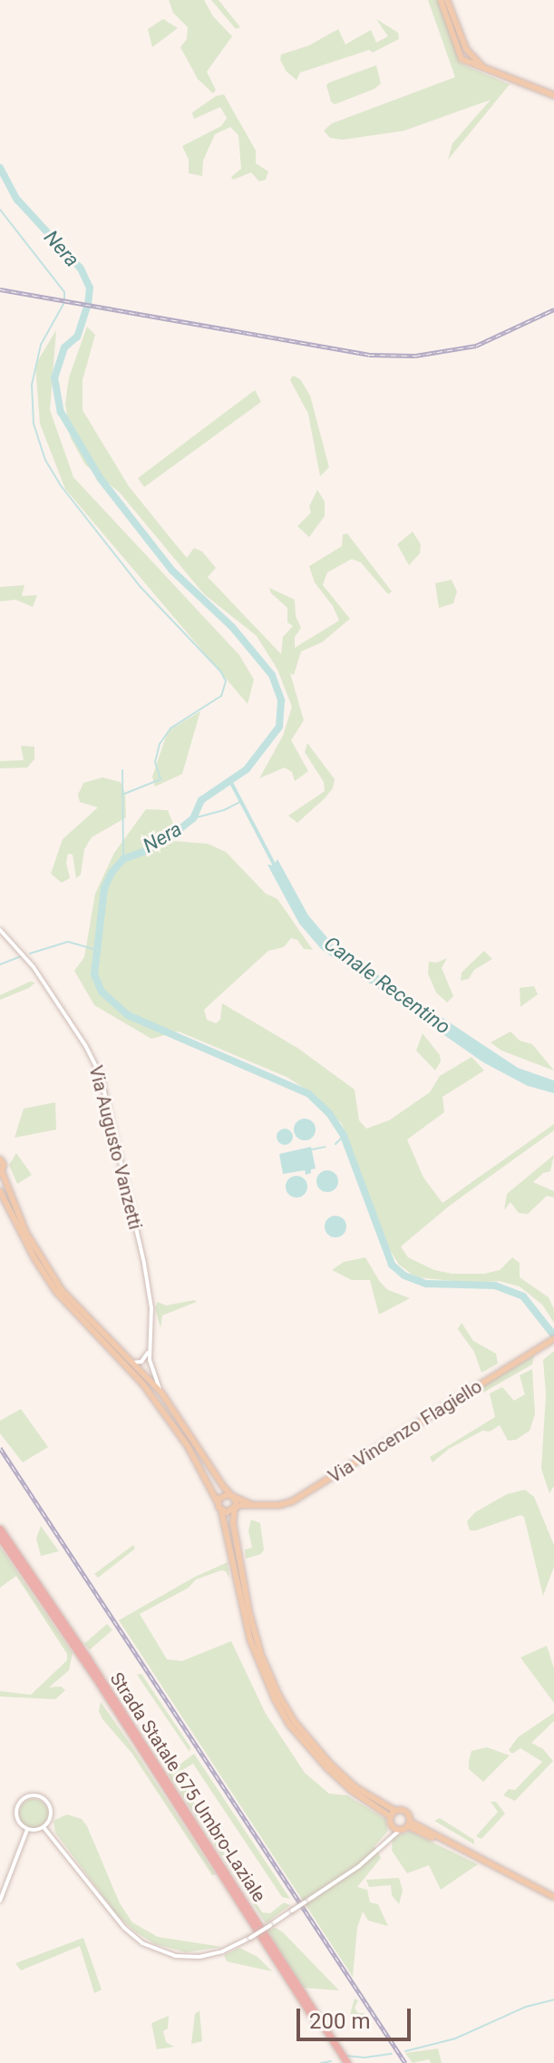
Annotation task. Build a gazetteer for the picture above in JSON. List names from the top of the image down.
{
  "streets": {
    "highway": ["Strada Statale 675 Umbro-Laziale"],
    "main road": ["Via Vincenzo Flagiello"],
    "street": ["Via Augusto Vanzetti"]
  },
  "water": ["Nera", "Canale Recentino"],
  "scale_bar": "200 m"
}
